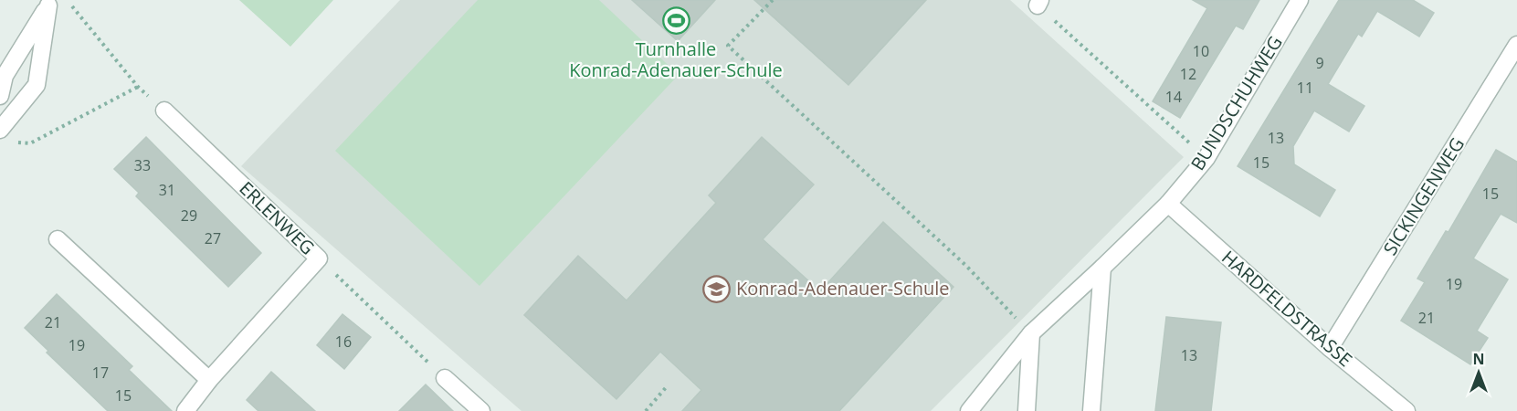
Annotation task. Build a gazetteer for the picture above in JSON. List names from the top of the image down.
{
  "streets": {
    "street": [
      "BUNDSCHUHWEG",
      "SICKINGENWEG",
      "ERLENWEG",
      "HARDFELDSTRASSE"
    ]
  },
  "crossings": [
    ["BUNDSCHUHWEG", "HARDFELDSTRASSE"],
    ["SICKINGENWEG", "HARDFELDSTRASSE"]
  ],
  "places": {
    "sports": ["Turnhalle Konrad-Adenauer-Schule"],
    "school or university": ["Konrad-Adenauer-Schule"]
  },
  "house_numbers": [
    "10",
    "9",
    "12",
    "11",
    "14",
    "13",
    "15",
    "33",
    "31",
    "15",
    "29",
    "27",
    "19",
    "21",
    "21",
    "16",
    "19",
    "13",
    "17",
    "15"
  ],
  "north": "top"
}
